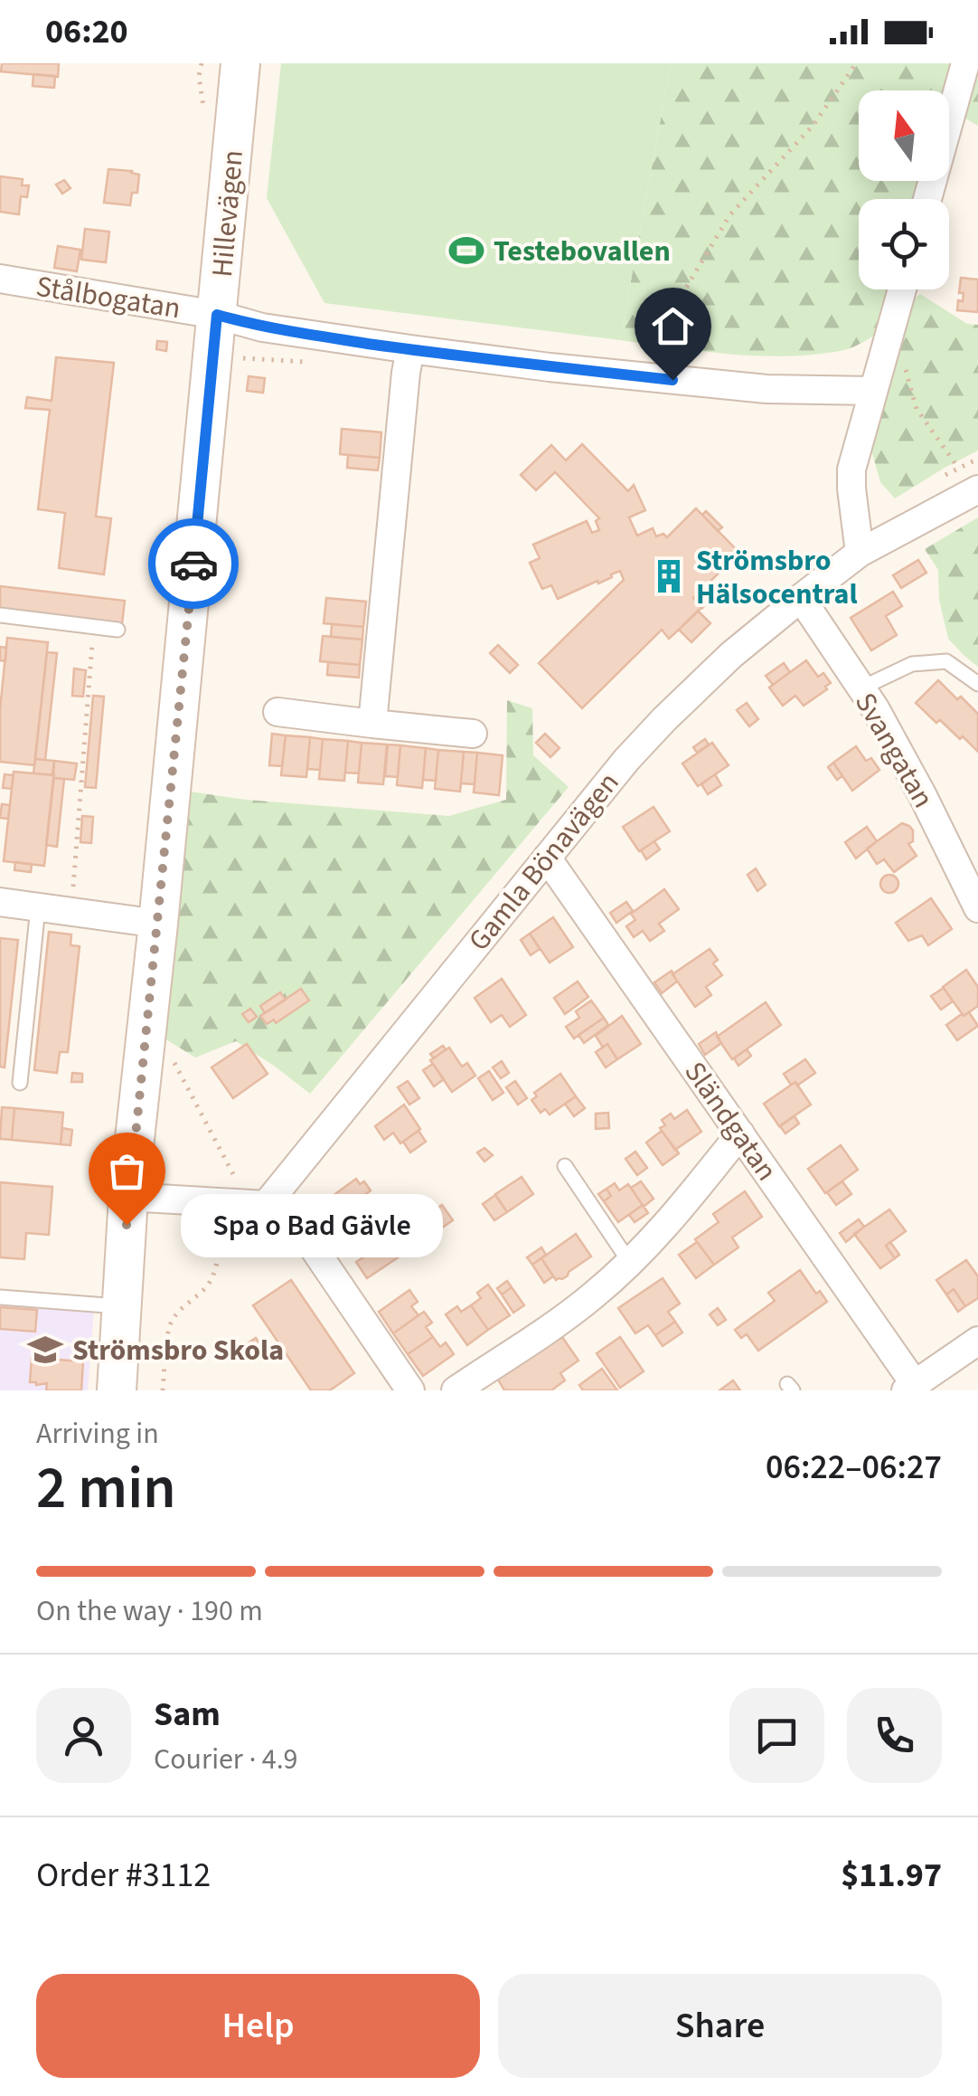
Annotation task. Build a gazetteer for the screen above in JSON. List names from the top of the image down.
{
  "streets": {
    "street": [
      "Hillevägen",
      "Stålbogatan",
      "Svangatan",
      "Gamla Bönavägen",
      "Sländgatan"
    ]
  },
  "crossings": [
    ["Hillevägen", "Stålbogatan"],
    ["Svangatan", "Gamla Bönavägen"],
    ["Gamla Bönavägen", "Sländgatan"]
  ],
  "places": {
    "sports": ["Testebovallen"],
    "building": ["Strömsbro Hälsocentral"],
    "other": ["Spa o Bad Gävle"],
    "school or university": ["Strömsbro Skola"]
  },
  "north": "top",
  "page": {
    "status": "06:20",
    "bubble": "Spa o Bad Gävle",
    "heading": ["2 min", "Arriving in", "06:22–06:27"],
    "panel": [
      "Sam",
      "Courier · 4.9",
      "Order #3112",
      "$11.97"
    ],
    "bar": "On the way · 190 m",
    "buttons": ["Help", "Share"]
  }
}
